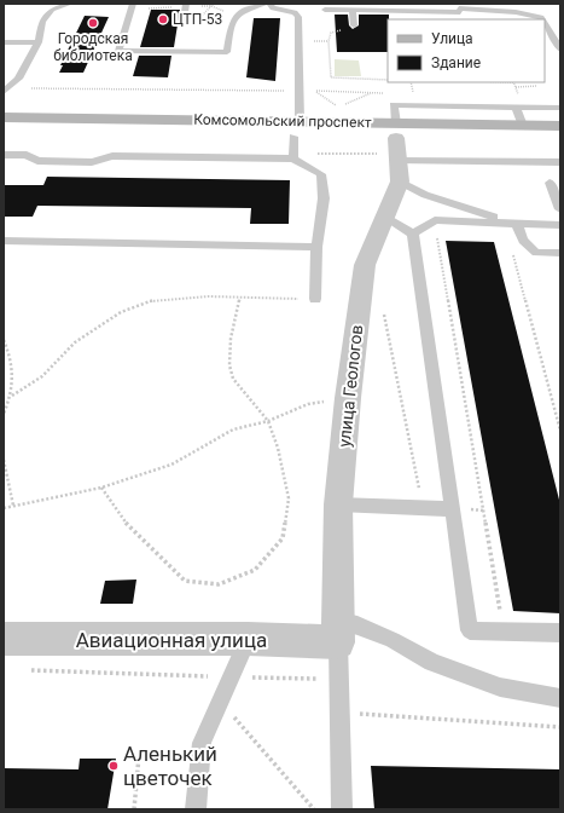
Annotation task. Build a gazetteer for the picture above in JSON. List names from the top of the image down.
{
  "streets": {
    "main road": ["Комсомольский проспект"],
    "street": ["улица Геологов", "Авиационная улица"]
  },
  "crossings": [
    ["Комсомольский проспект", "улица Геологов"],
    ["улица Геологов", "Авиационная улица"]
  ],
  "places": ["ЦТП-53", "Городская библиотека", "Аленький цветочек"],
  "legend": ["Улица", "Здание"]
}
